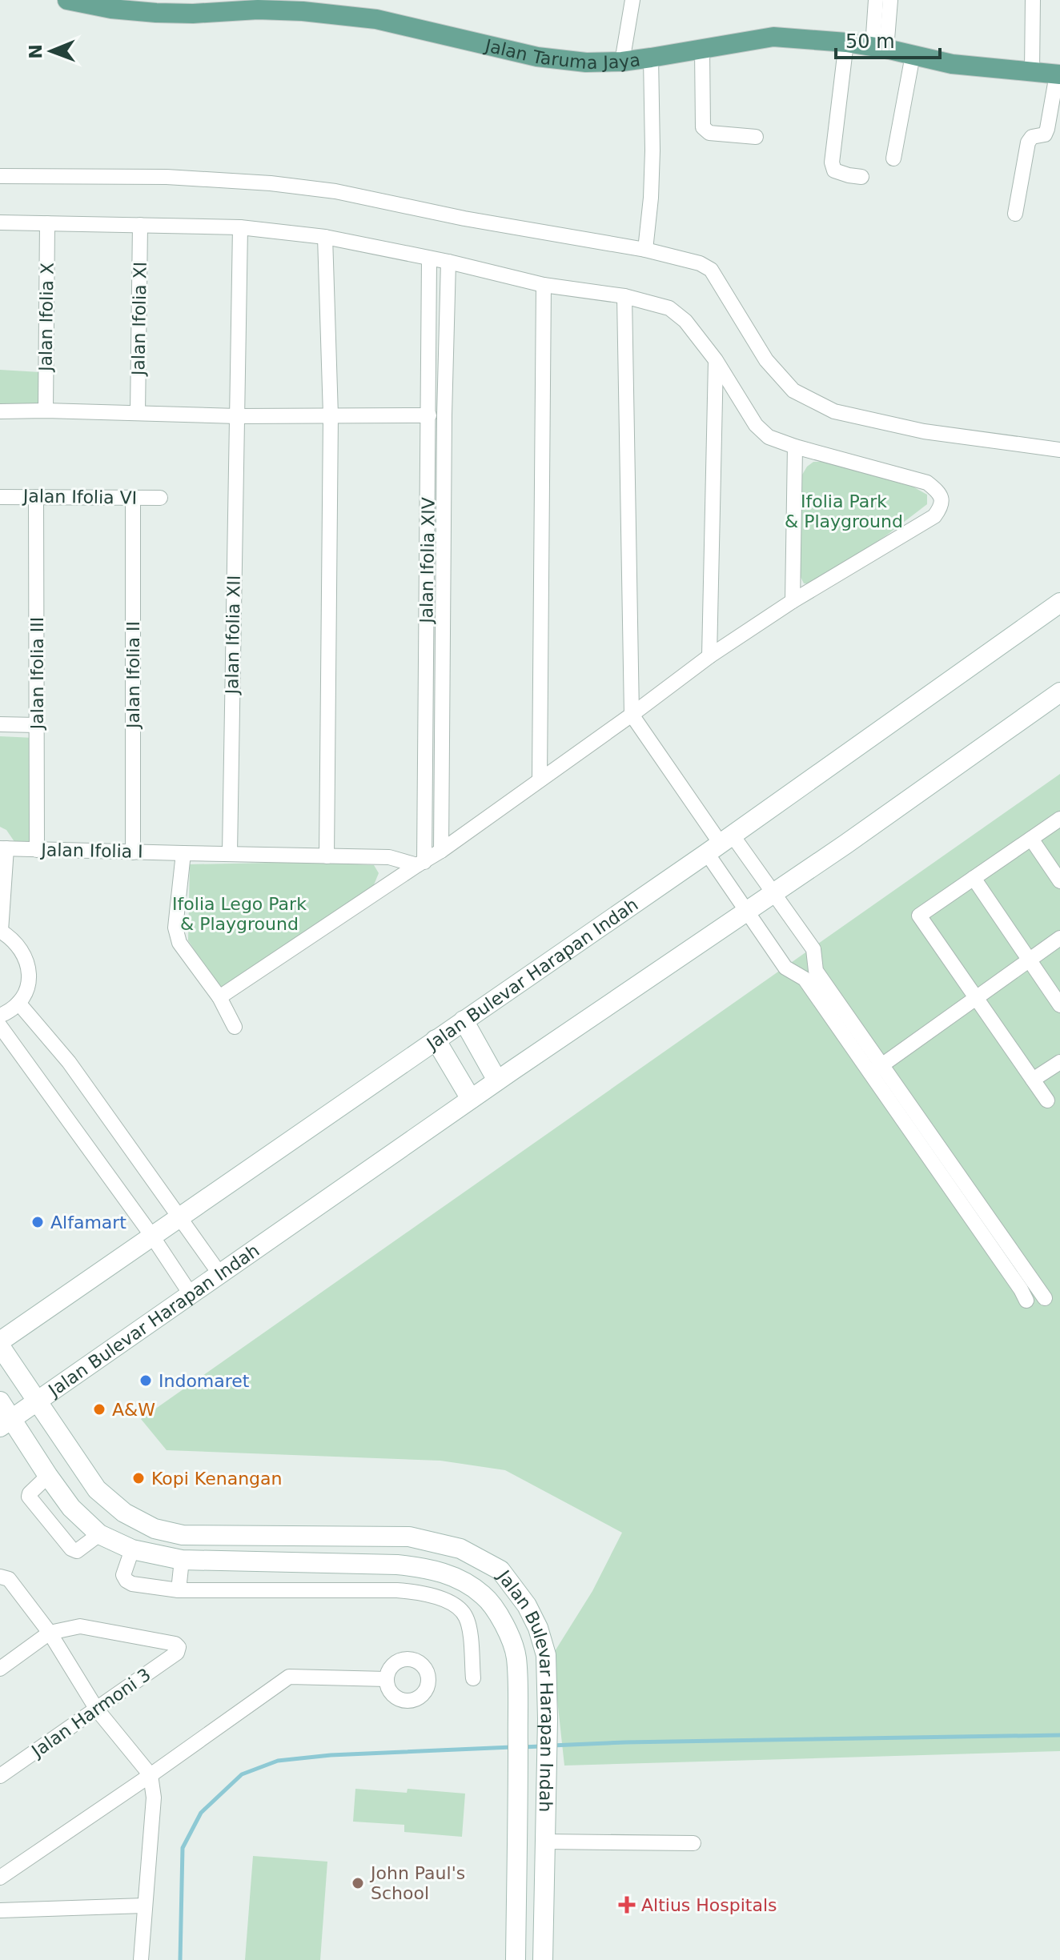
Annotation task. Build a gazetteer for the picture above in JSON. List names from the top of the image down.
{
  "streets": {
    "main road": ["Jalan Taruma Jaya"],
    "street": [
      "Jalan Ifolia X",
      "Jalan Ifolia XI",
      "Jalan Ifolia VI",
      "Jalan Ifolia XIV",
      "Jalan Ifolia XII",
      "Jalan Ifolia III",
      "Jalan Ifolia II",
      "Jalan Ifolia I",
      "Jalan Bulevar Harapan Indah",
      "Jalan Harmoni 3"
    ]
  },
  "crossings": [
    ["Jalan Ifolia VI", "Jalan Ifolia III"],
    ["Jalan Ifolia VI", "Jalan Ifolia II"],
    ["Jalan Ifolia XIV", "Jalan Ifolia I"],
    ["Jalan Ifolia XII", "Jalan Ifolia I"],
    ["Jalan Ifolia III", "Jalan Ifolia I"],
    ["Jalan Ifolia II", "Jalan Ifolia I"]
  ],
  "parks": ["Ifolia Park & Playground", "Ifolia Lego Park & Playground"],
  "places": {
    "other": [
      "Alfamart",
      "Indomaret",
      "A&W",
      "Kopi Kenangan",
      "John Paul's School"
    ],
    "health": ["Altius Hospitals"]
  },
  "scale_bar": "50 m",
  "north": "left"
}
